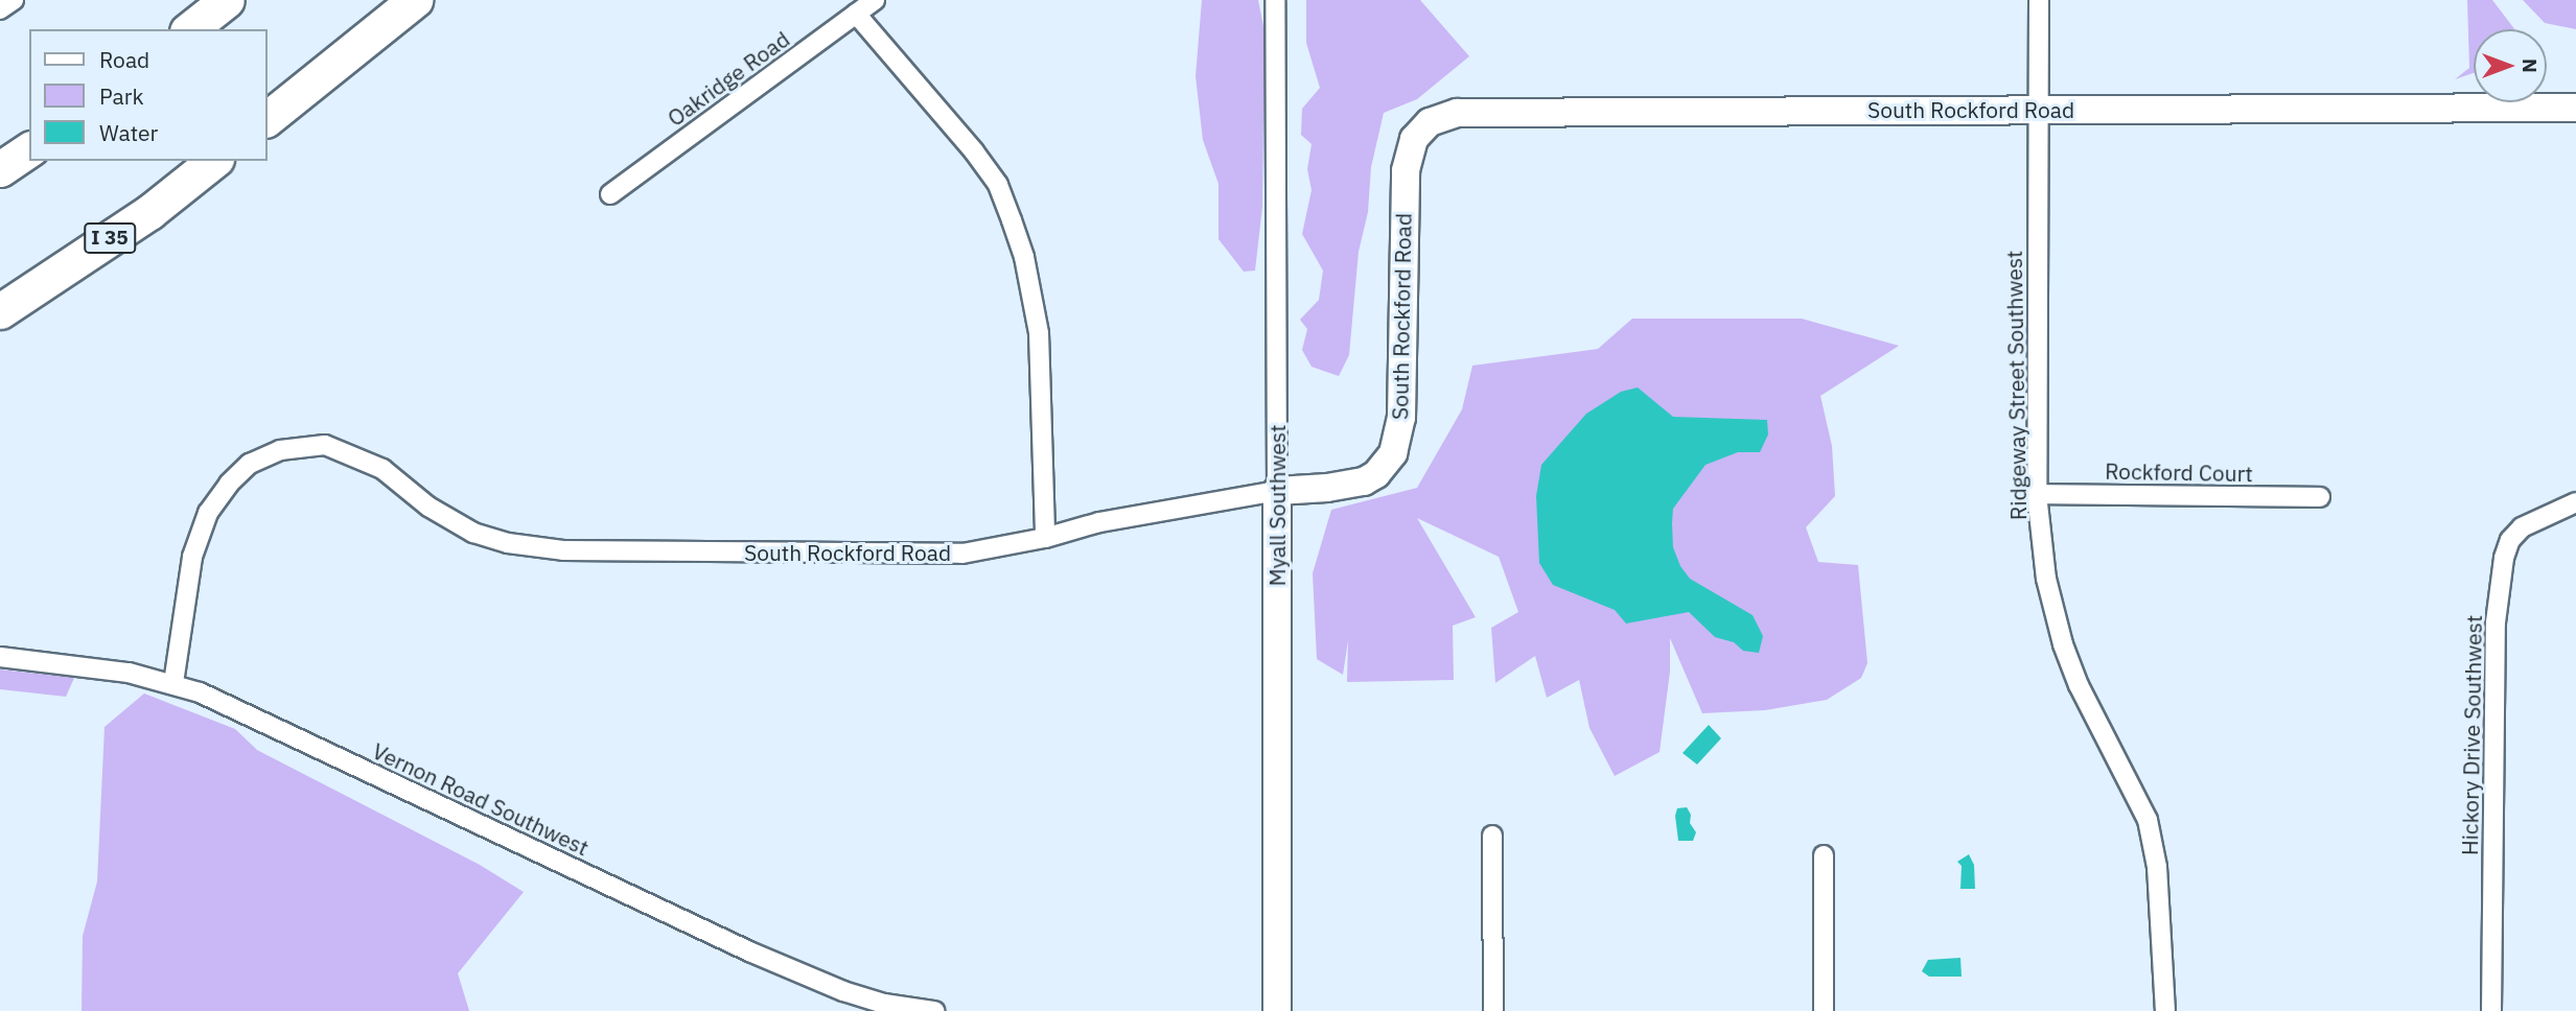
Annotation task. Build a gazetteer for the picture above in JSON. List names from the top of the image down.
{
  "streets": {
    "highway": ["I 35"],
    "street": [
      "Oakridge Road",
      "South Rockford Road",
      "Ridgeway Street Southwest",
      "Rockford Court",
      "Myall Southwest",
      "Hickory Drive Southwest",
      "Vernon Road Southwest"
    ]
  },
  "crossings": [
    ["South Rockford Road", "Ridgeway Street Southwest"],
    ["South Rockford Road", "Myall Southwest"],
    ["South Rockford Road", "Vernon Road Southwest"],
    ["Ridgeway Street Southwest", "Rockford Court"]
  ],
  "legend": ["Road", "Park", "Water"],
  "north": "right"
}
